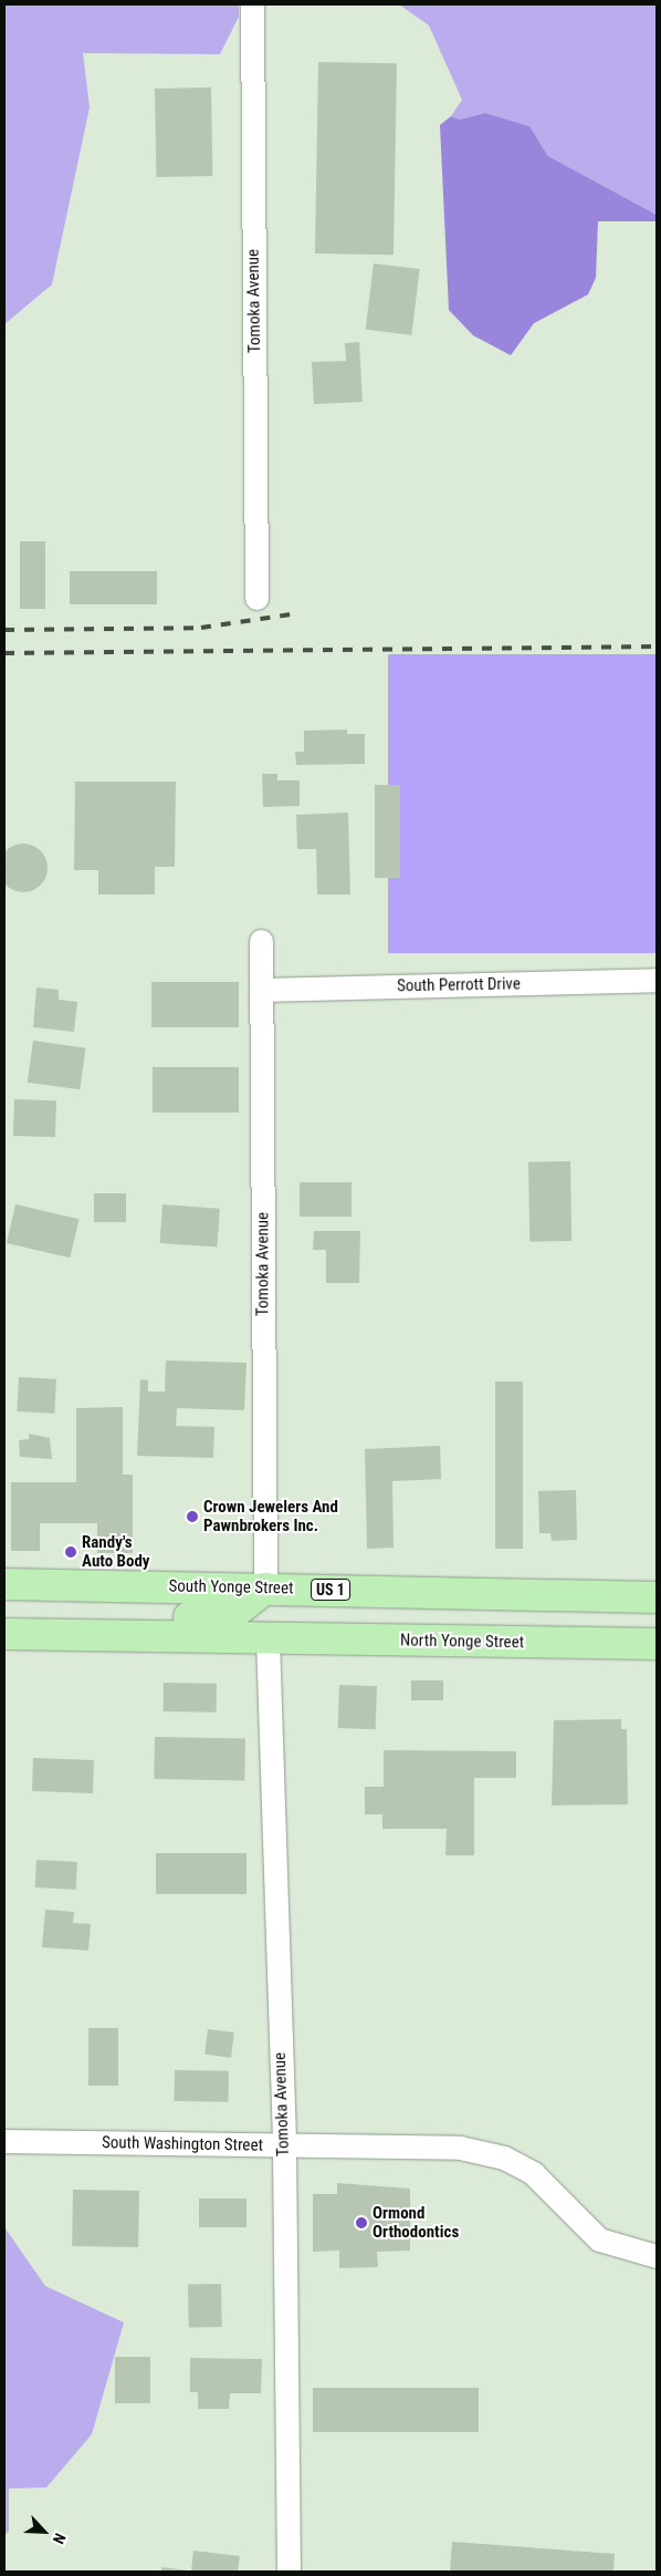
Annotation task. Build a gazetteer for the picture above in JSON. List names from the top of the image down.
{
  "streets": {
    "main road": ["South Yonge Street", "US 1", "North Yonge Street"],
    "street": ["Tomoka Avenue", "South Perrott Drive", "South Washington Street"]
  },
  "crossings": [
    ["Tomoka Avenue", "South Perrott Drive"],
    ["Tomoka Avenue", "South Yonge Street"],
    ["Tomoka Avenue", "North Yonge Street"],
    ["Tomoka Avenue", "South Washington Street"]
  ],
  "places": ["Crown Jewelers And Pawnbrokers Inc.", "Randy's Auto Body", "Ormond Orthodontics"],
  "north": "bottom right"
}
